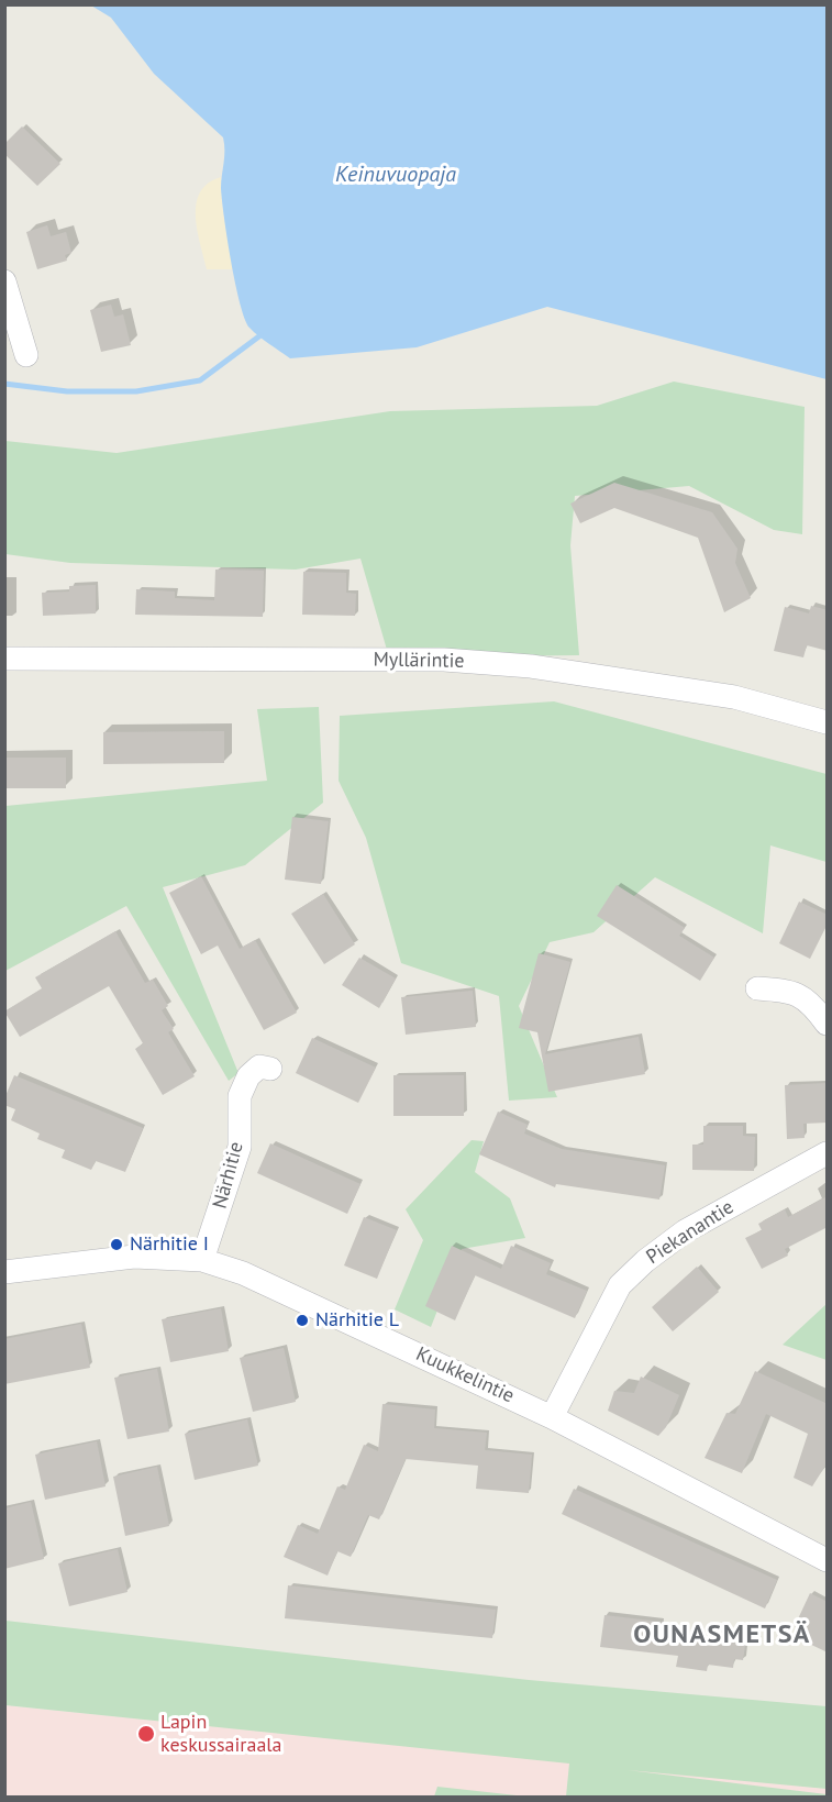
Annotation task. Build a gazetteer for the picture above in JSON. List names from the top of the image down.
{
  "streets": {
    "street": [
      "Myllärintie",
      "Närhitie",
      "Piekanantie",
      "Kuukkelintie"
    ]
  },
  "crossings": [
    ["Närhitie", "Kuukkelintie"],
    ["Piekanantie", "Kuukkelintie"]
  ],
  "districts": ["OUNASMETSÄ"],
  "water": ["Keinuvuopaja"],
  "places": ["Närhitie I", "Närhitie L", "Lapin keskussairaala"]
}
